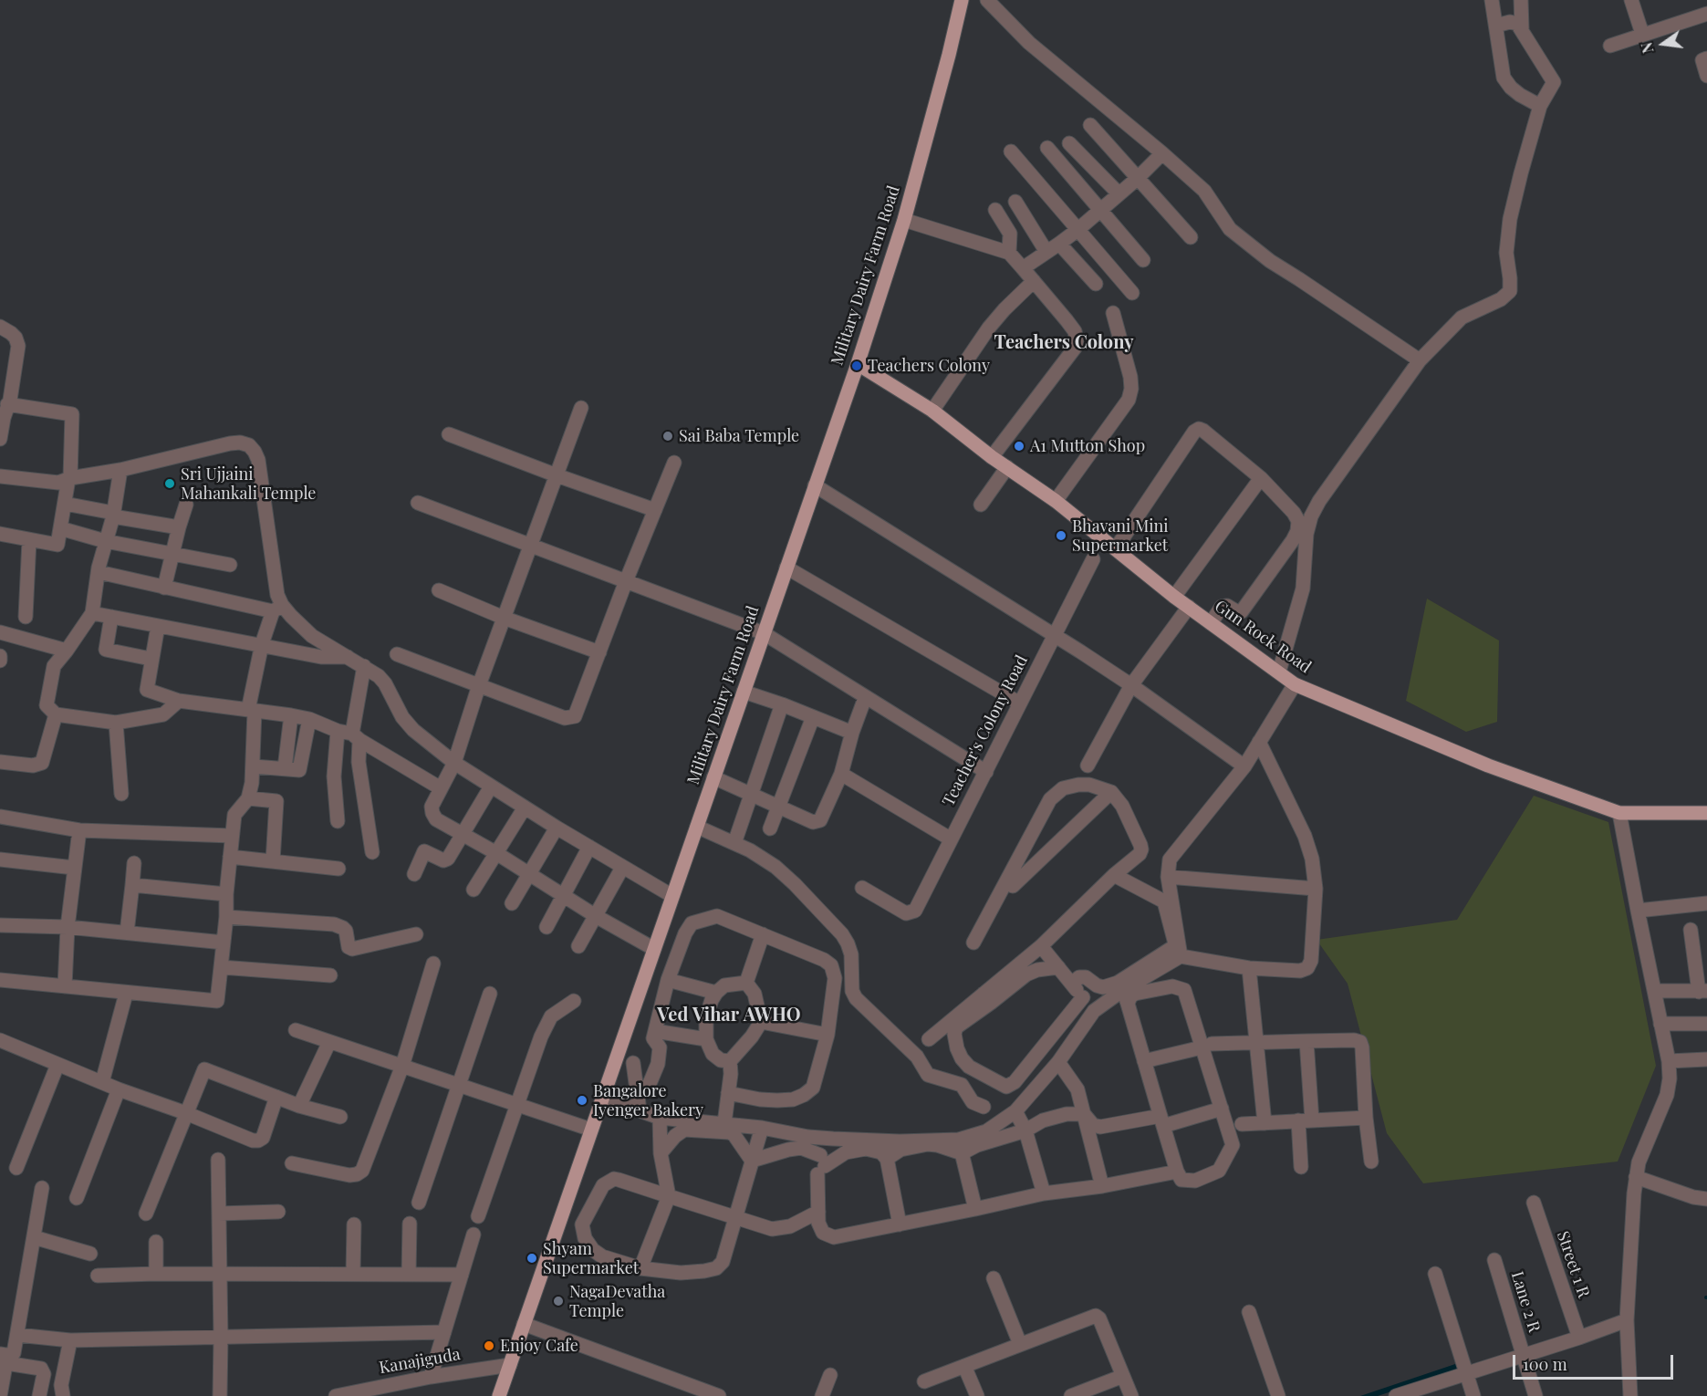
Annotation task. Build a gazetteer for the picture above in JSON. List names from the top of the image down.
{
  "streets": {
    "main road": ["Military Dairy Farm Road", "Gun Rock Road"],
    "street": [
      "Teacher's Colony Road",
      "Street 1 R",
      "Lane 2 R",
      "Kanajiguda"
    ]
  },
  "crossings": [
    ["Military Dairy Farm Road", "Gun Rock Road"],
    ["Military Dairy Farm Road", "Kanajiguda"]
  ],
  "districts": ["Teachers Colony", "Ved Vihar AWHO"],
  "places": [
    "Teachers Colony",
    "Sai Baba Temple",
    "A1 Mutton Shop",
    "Sri Ujjaini Mahankali Temple",
    "Bhavani Mini Supermarket",
    "Bangalore Iyenger Bakery",
    "Shyam Supermarket",
    "NagaDevatha Temple",
    "Enjoy Cafe"
  ],
  "scale_bar": "100 m",
  "north": "left"
}
